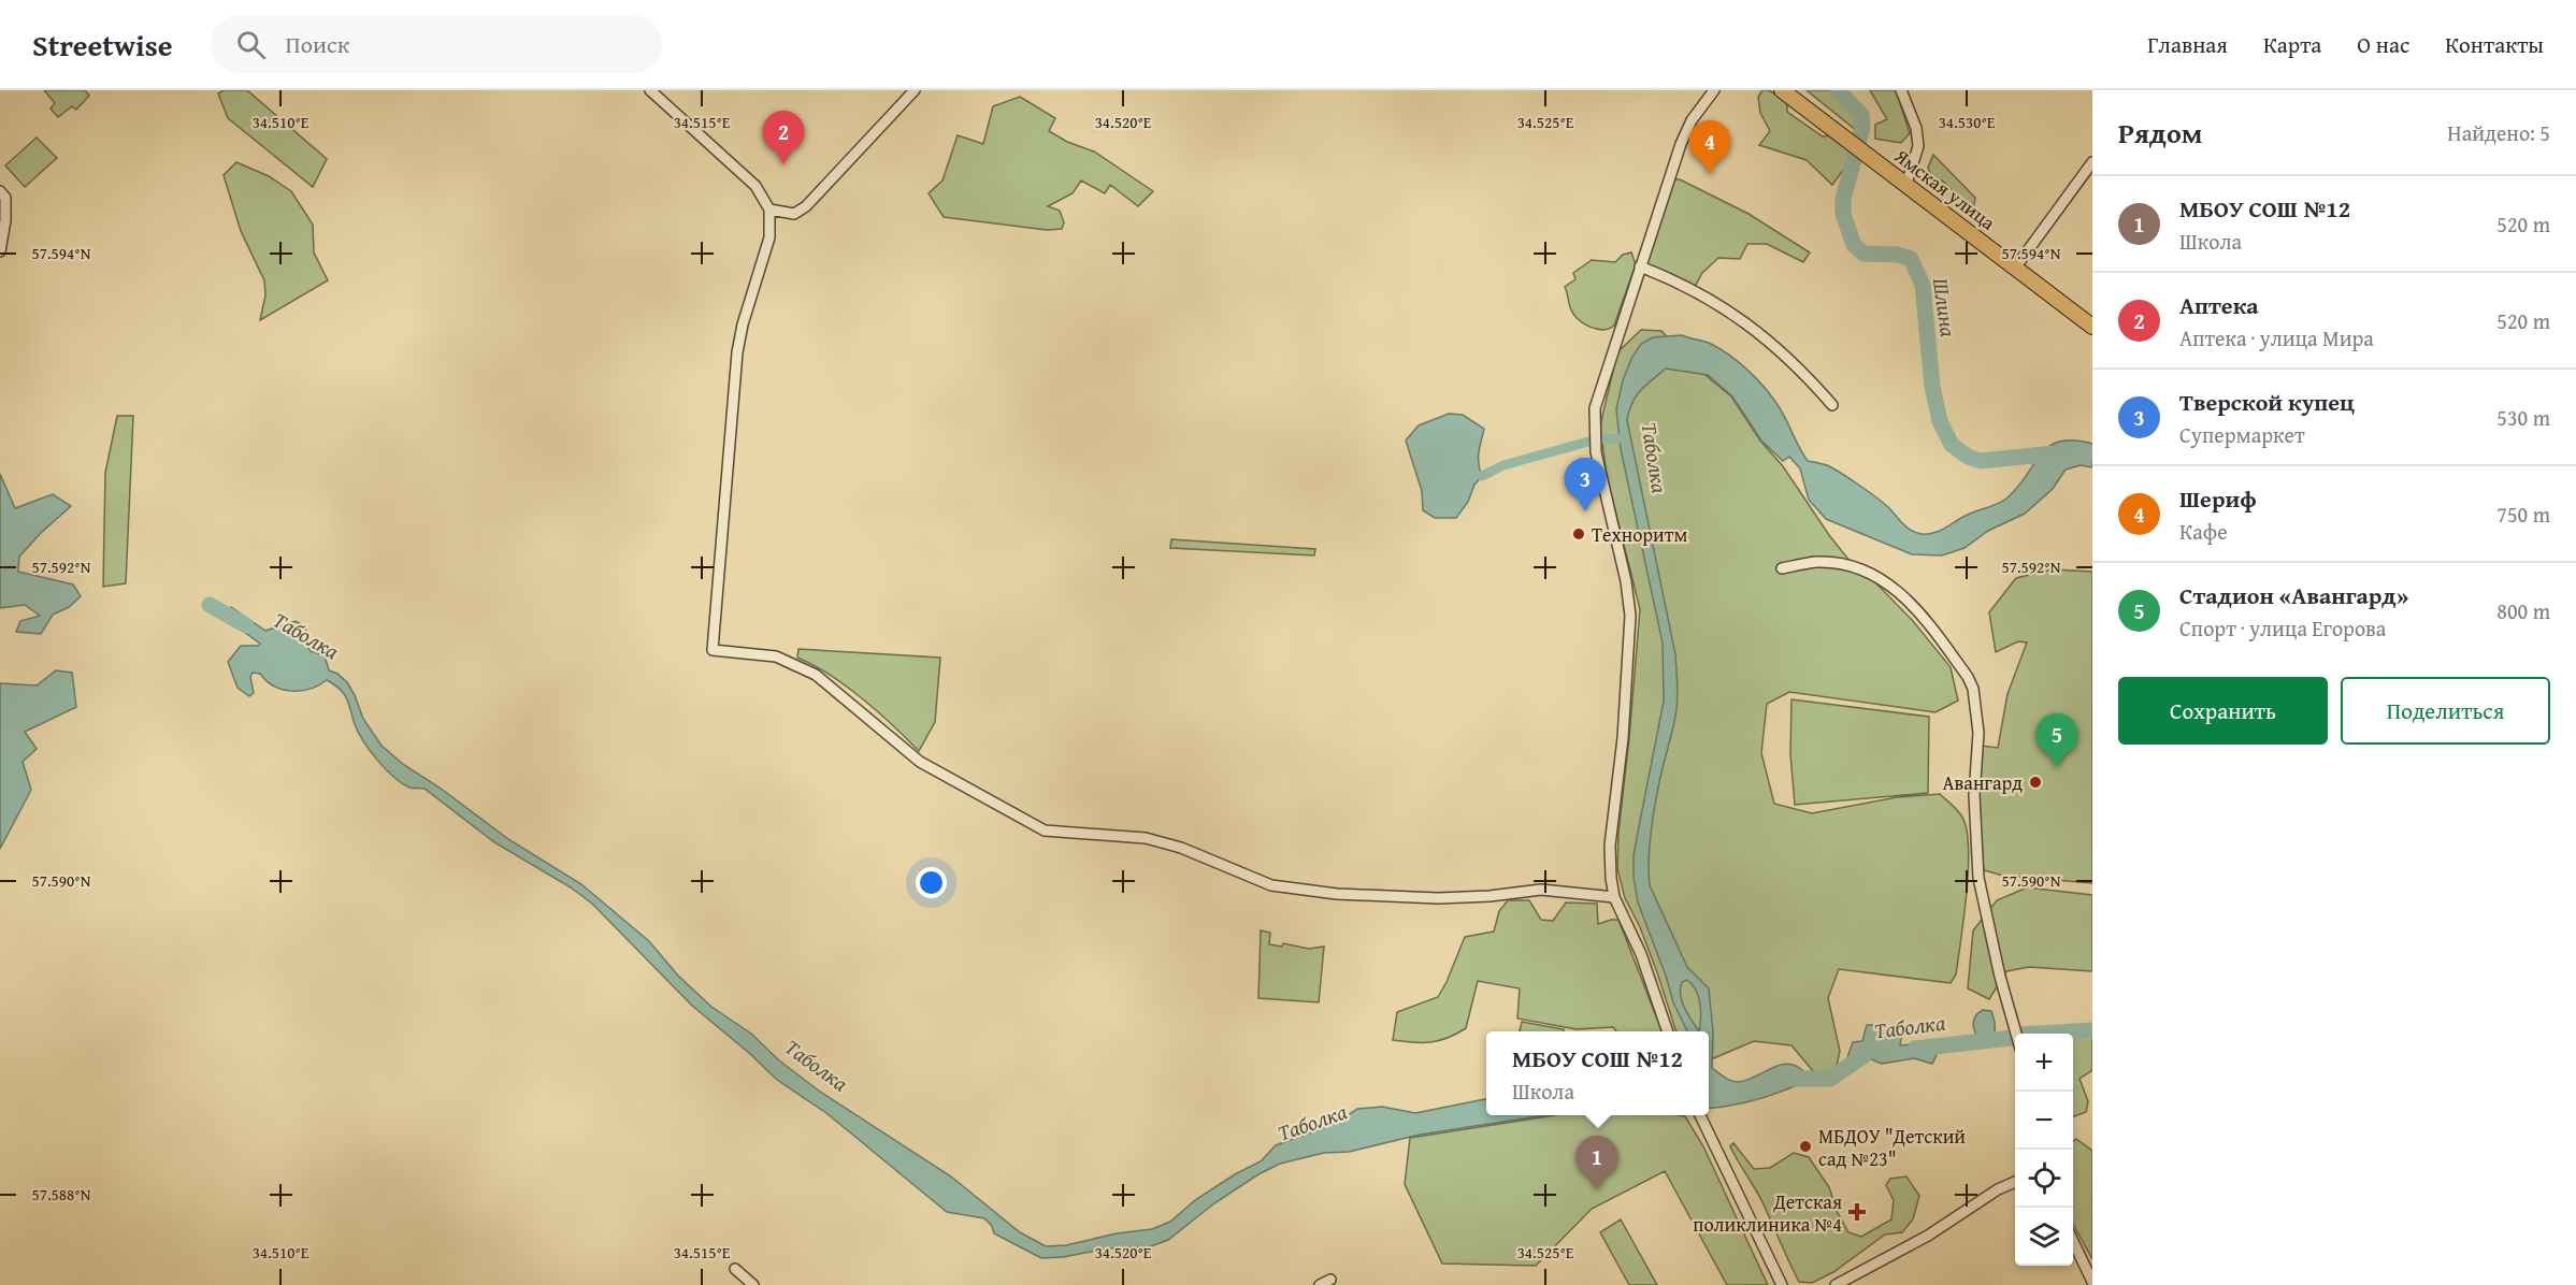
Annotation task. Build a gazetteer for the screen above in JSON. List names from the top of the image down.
{
  "streets": {
    "highway": ["Ямская улица"]
  },
  "water": ["Шлина", "Таболка"],
  "places": {
    "other": ["Техноритм", "Авангард", "МБДОУ \"Детский сад №23\""],
    "health": ["Детская поликлиника №4"]
  },
  "page": {
    "header": "Streetwise",
    "search": "Поиск",
    "nav": [
      "Главная",
      "Карта",
      "О нас",
      "Контакты"
    ],
    "heading": ["Рядом", "Найдено: 5"],
    "pins": [
      "2",
      "4",
      "3",
      "5",
      "1"
    ],
    "list": [
      {
        "mark": "1",
        "name": "МБОУ СОШ №12",
        "note": "Школа",
        "value": "520 m"
      },
      {
        "mark": "2",
        "name": "Аптека",
        "note": "Аптека · улица Мира",
        "value": "520 m"
      },
      {
        "mark": "3",
        "name": "Тверской купец",
        "note": "Супермаркет",
        "value": "530 m"
      },
      {
        "mark": "4",
        "name": "Шериф",
        "note": "Кафе",
        "value": "750 m"
      },
      {
        "mark": "5",
        "name": "Стадион «Авангард»",
        "note": "Спорт · улица Егорова",
        "value": "800 m"
      }
    ],
    "buttons": ["Сохранить", "Поделиться"],
    "popup": ["МБОУ СОШ №12", "Школа"],
    "map_buttons": ["+", "−"]
  },
  "coordinates": [
    "34.510°E",
    "34.515°E",
    "34.520°E",
    "34.525°E",
    "34.530°E",
    "57.594°N",
    "57.592°N",
    "57.590°N",
    "57.588°N"
  ]
}
